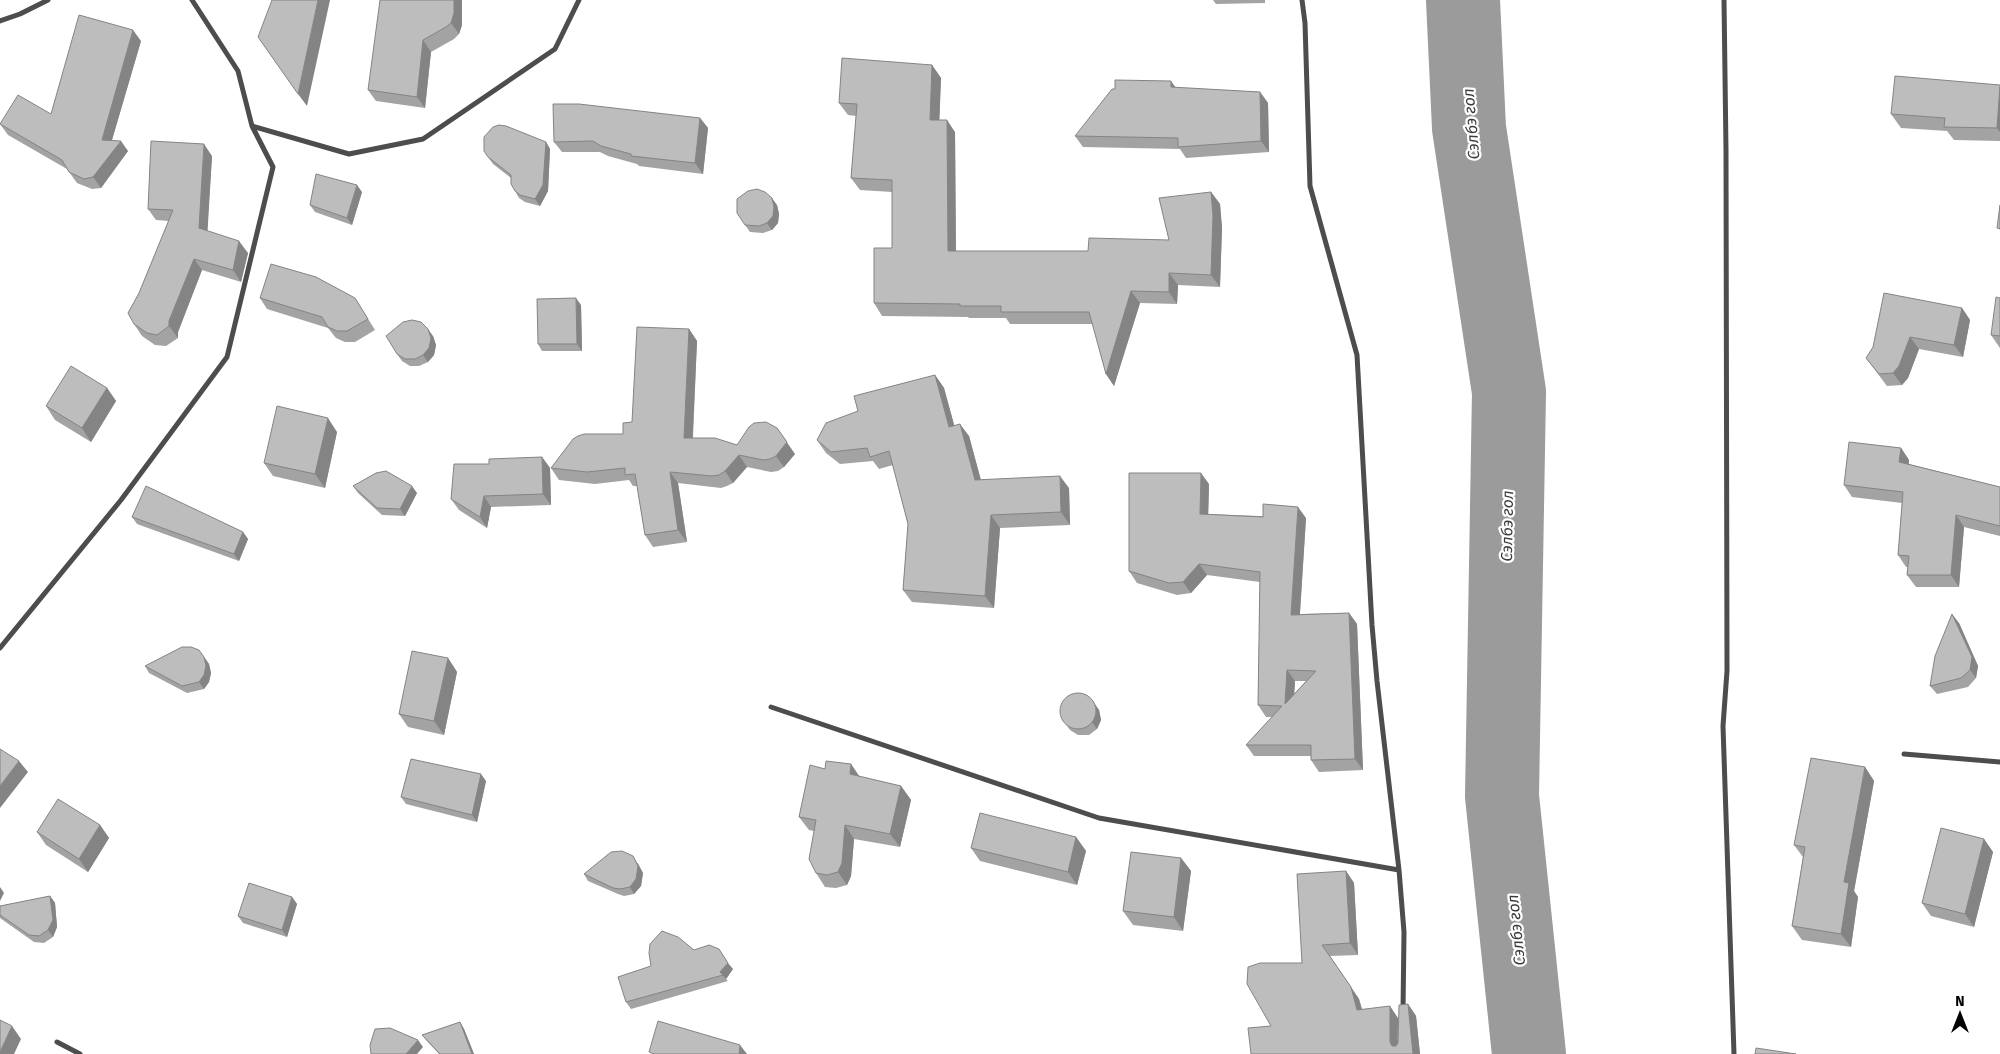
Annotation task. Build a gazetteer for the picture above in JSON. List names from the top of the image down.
{
  "water": ["Сэлбэ гол"],
  "north": "top"
}
